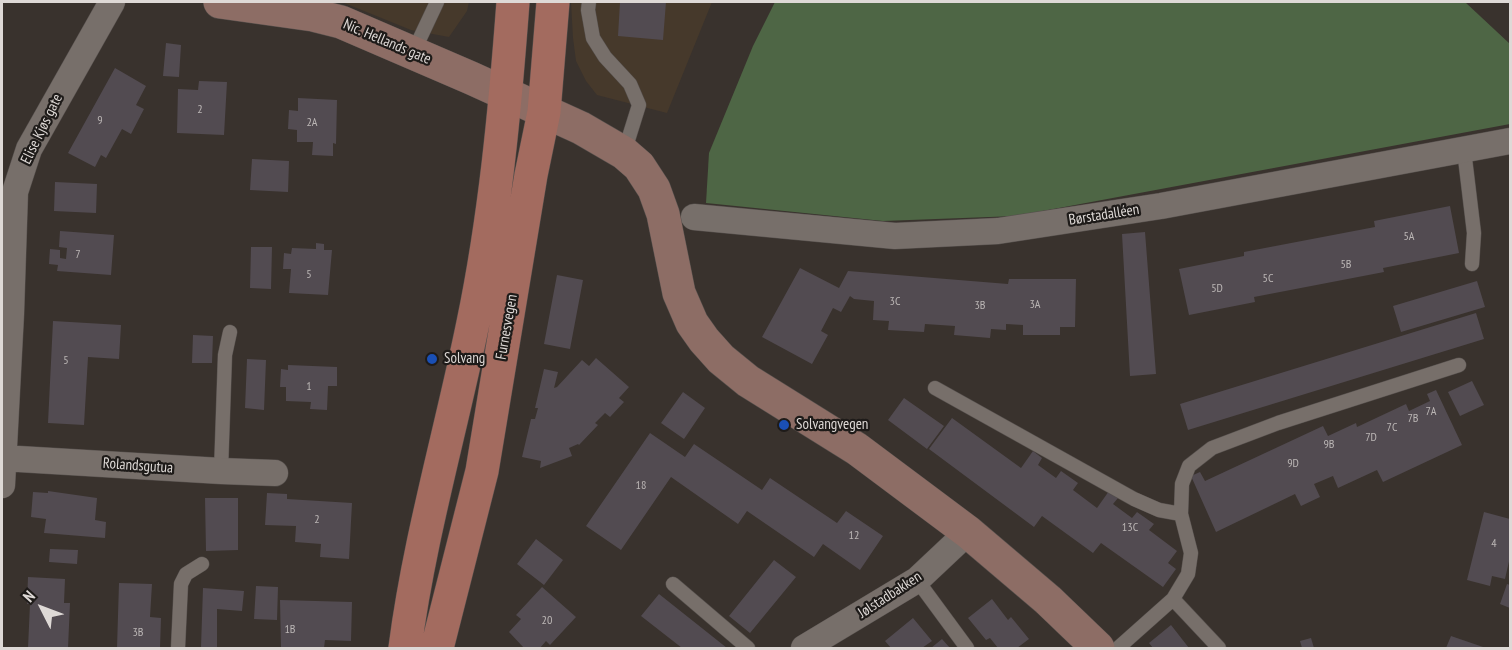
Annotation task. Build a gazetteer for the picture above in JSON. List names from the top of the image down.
{
  "streets": {
    "main road": ["Nic. Hellands gate", "Furnesvegen"],
    "street": [
      "Elise Kjøs gate",
      "Børstadalléen",
      "Rolandsgutua",
      "Jølstadbakken"
    ]
  },
  "crossings": [
    ["Nic. Hellands gate", "Furnesvegen"],
    ["Elise Kjøs gate", "Rolandsgutua"]
  ],
  "places": ["Solvang", "Solvangvegen"],
  "house_numbers": [
    "2",
    "9",
    "2A",
    "5A",
    "7",
    "5B",
    "5",
    "5C",
    "5D",
    "3C",
    "3A",
    "3B",
    "5",
    "1",
    "7A",
    "7B",
    "7C",
    "7D",
    "9B",
    "9D",
    "18",
    "2",
    "13C",
    "12",
    "4",
    "20",
    "1B",
    "3B"
  ],
  "north": "top left"
}
